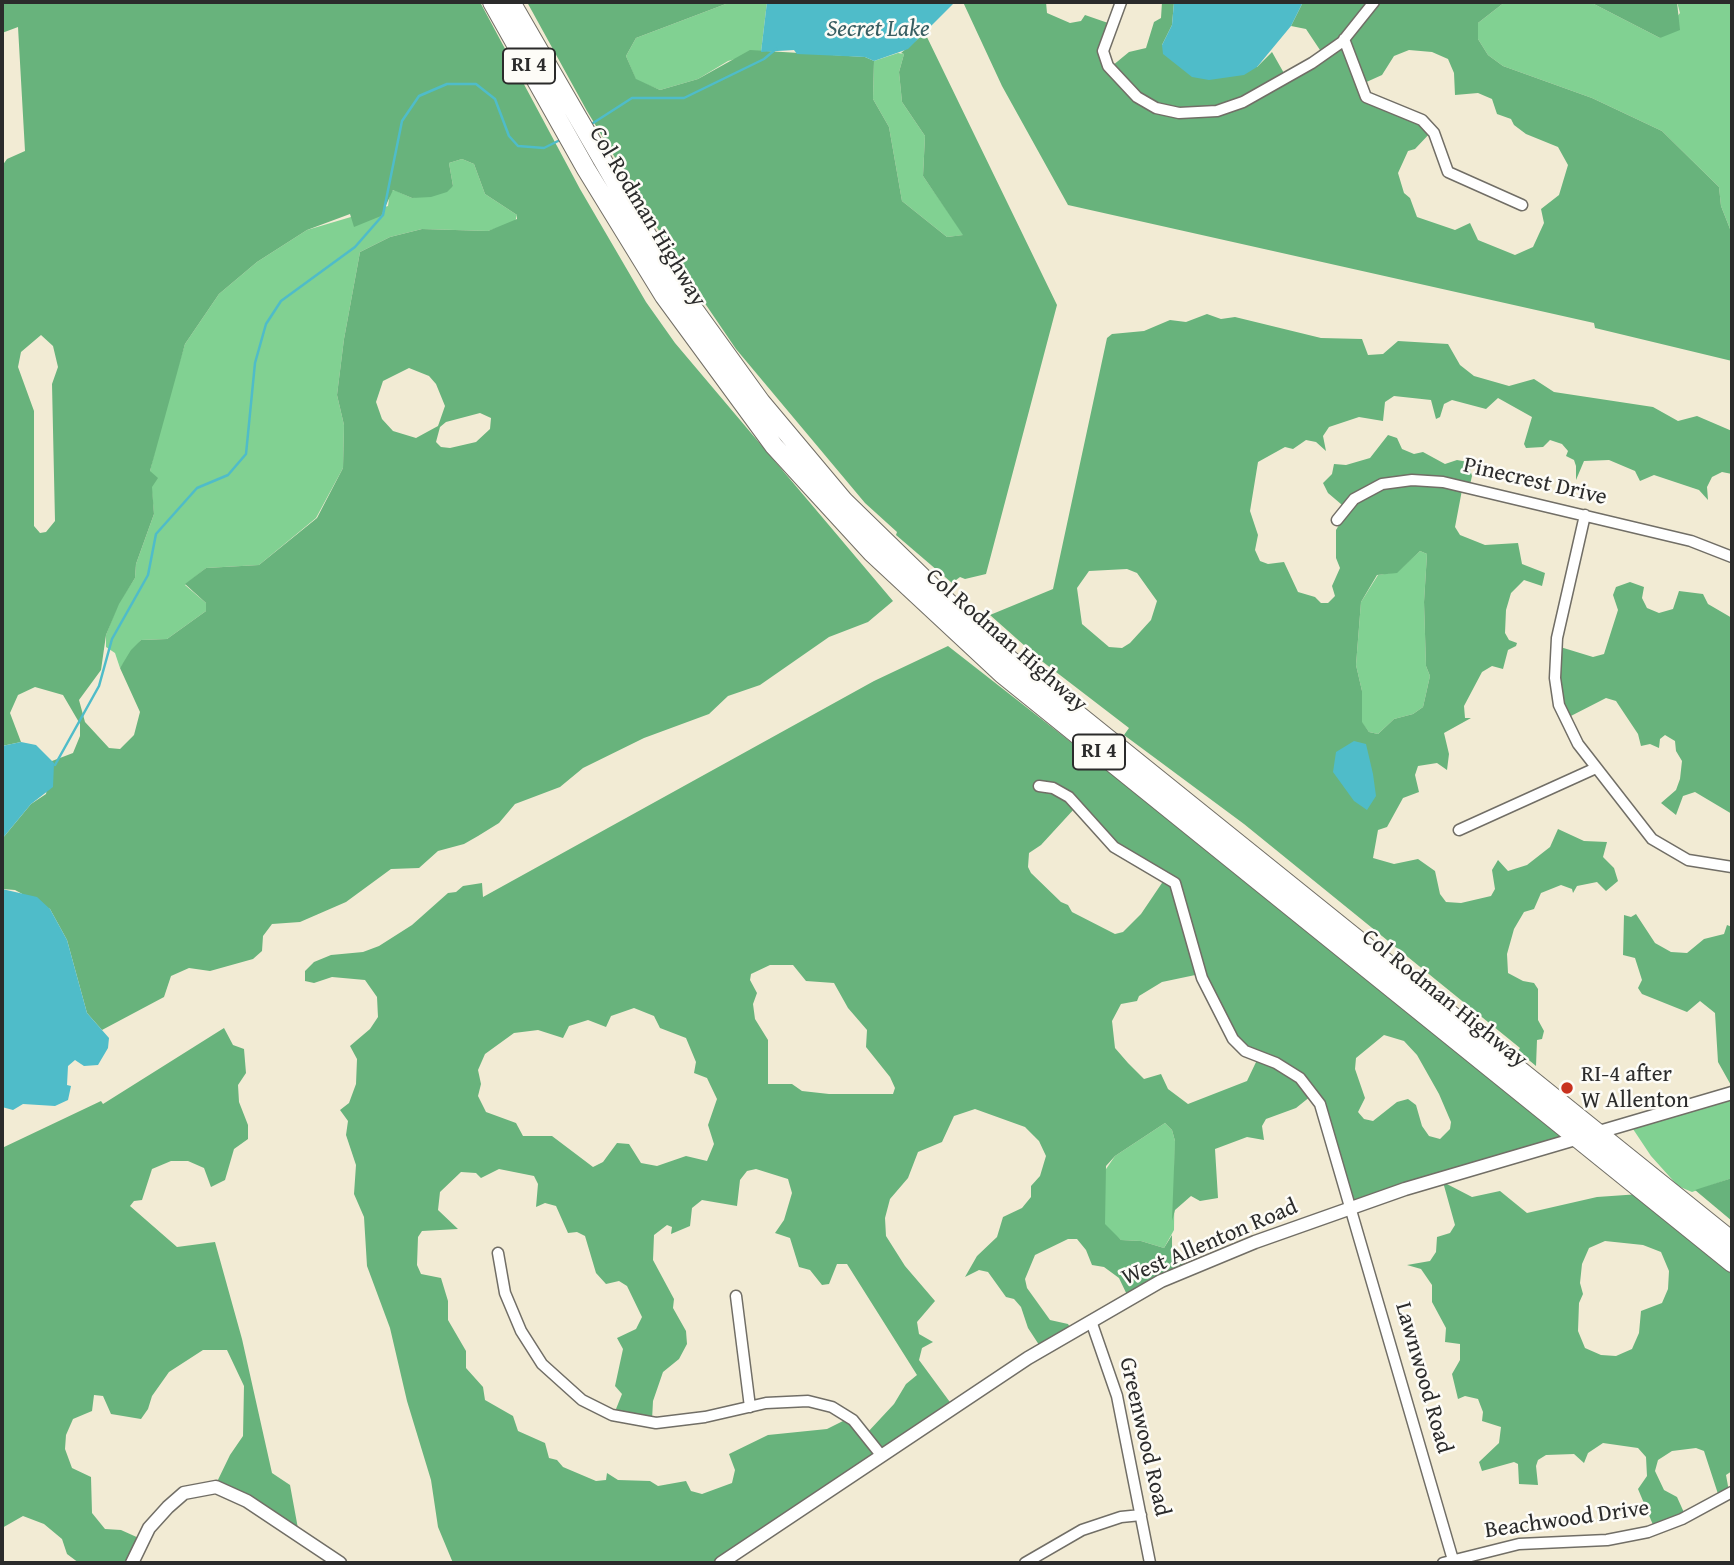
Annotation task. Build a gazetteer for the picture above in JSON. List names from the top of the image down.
{
  "streets": {
    "highway": ["RI 4", "Col Rodman Highway"],
    "street": [
      "Pinecrest Drive",
      "West Allenton Road",
      "Lawnwood Road",
      "Greenwood Road",
      "Beachwood Drive"
    ]
  },
  "crossings": [
    ["Col Rodman Highway", "West Allenton Road"],
    ["West Allenton Road", "Lawnwood Road"],
    ["West Allenton Road", "Greenwood Road"],
    ["Lawnwood Road", "Beachwood Drive"]
  ],
  "water": ["Secret Lake"],
  "places": ["RI-4 after W Allenton"]
}
